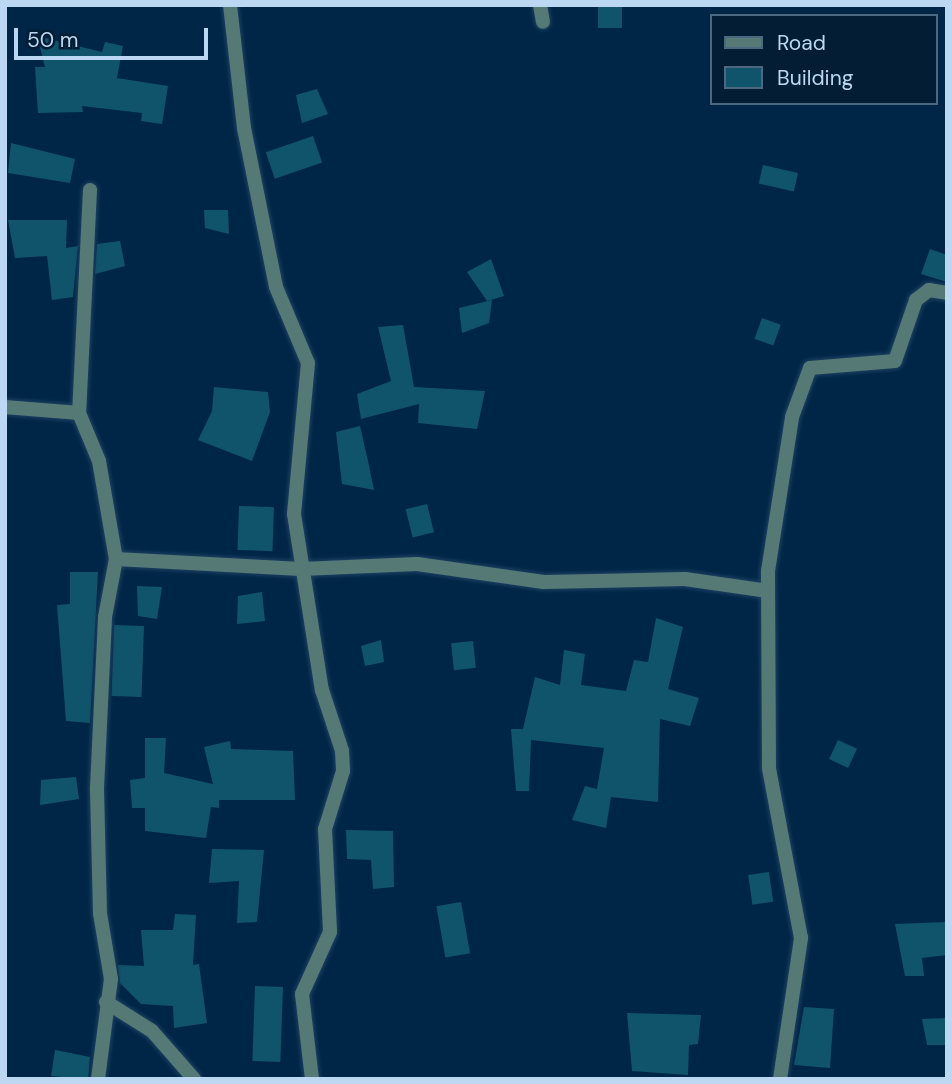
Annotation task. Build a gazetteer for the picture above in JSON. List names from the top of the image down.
{
  "legend": ["Road", "Building"],
  "scale_bar": "50 m"
}
